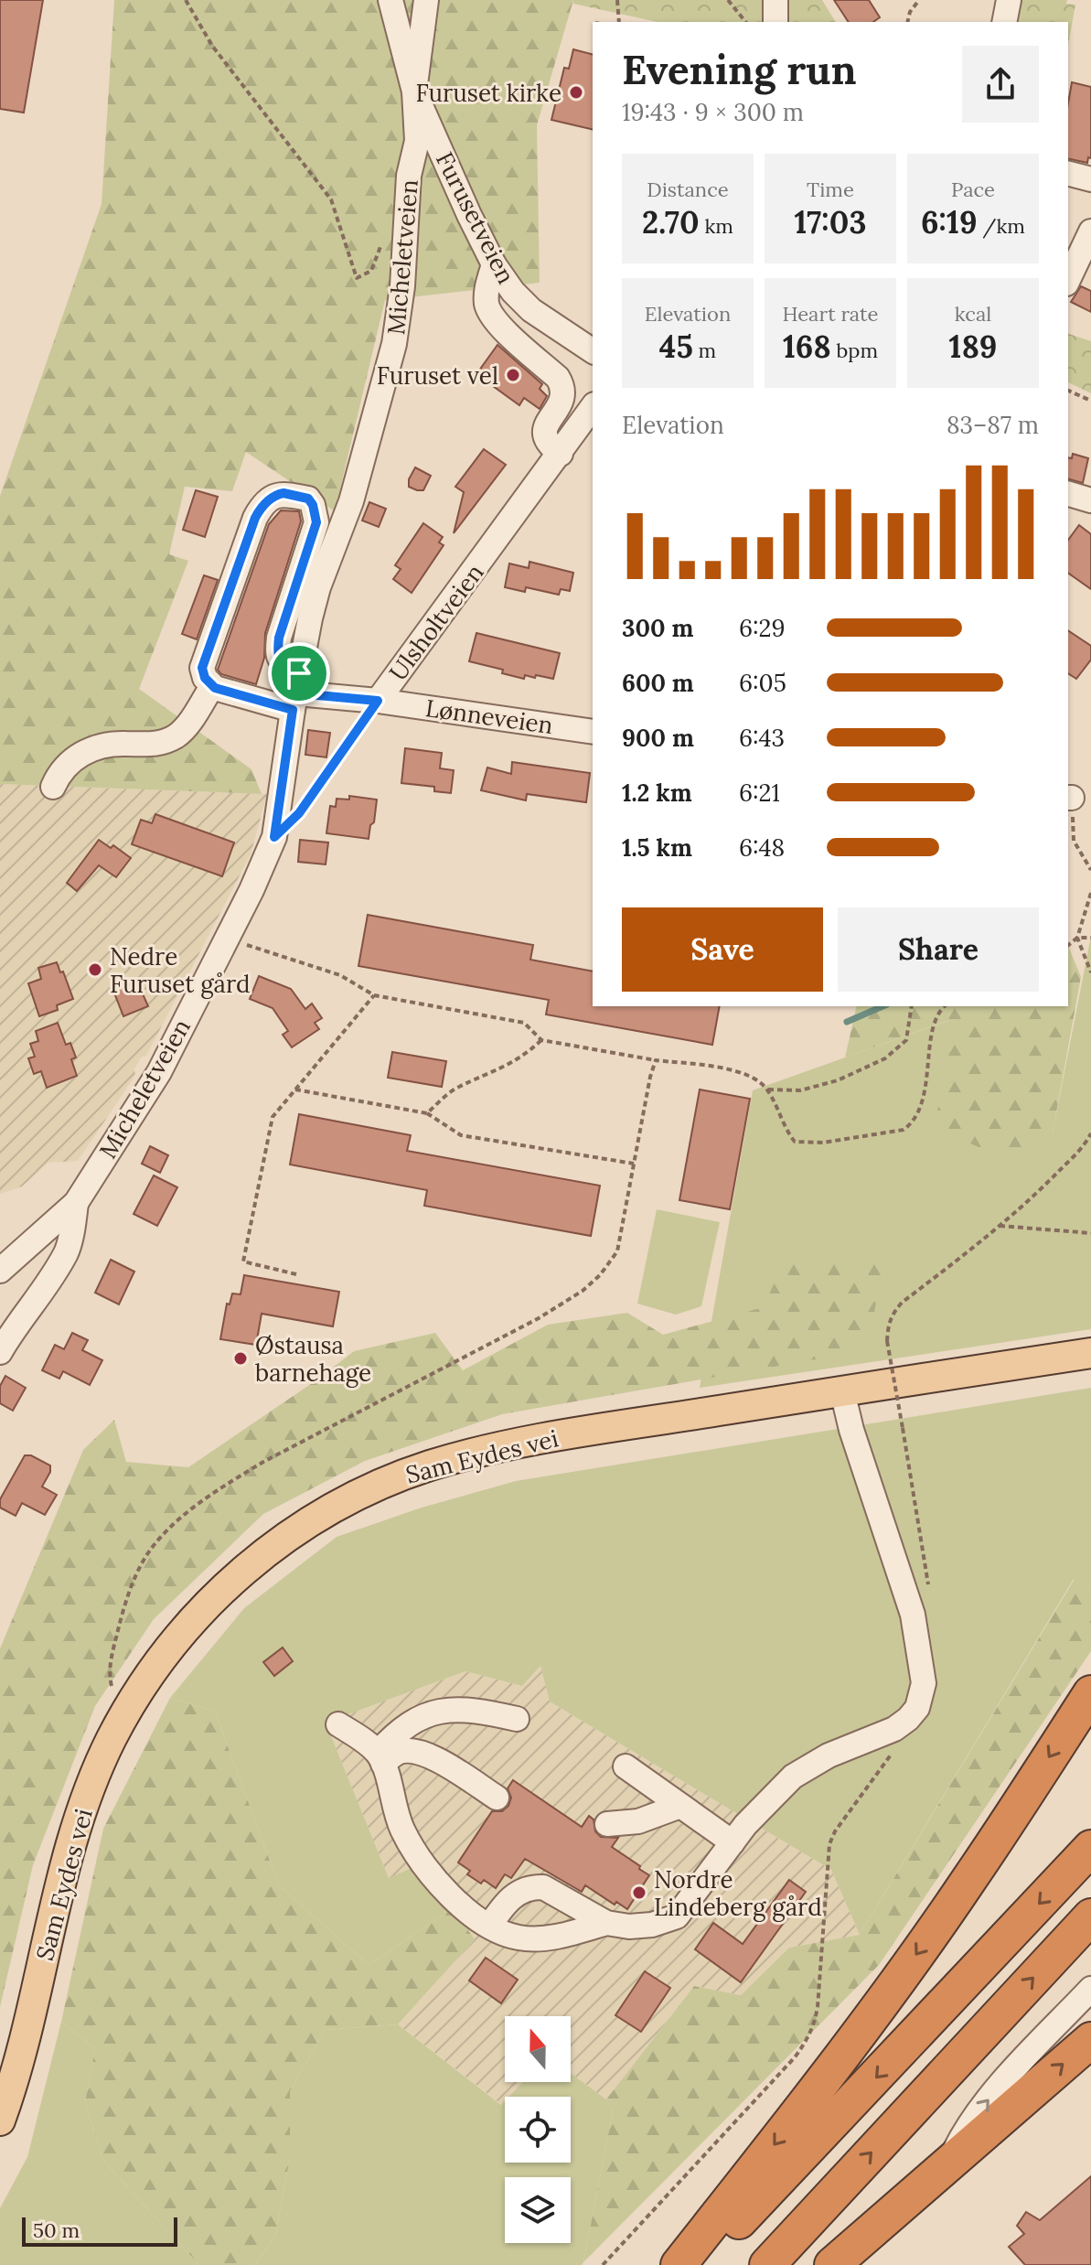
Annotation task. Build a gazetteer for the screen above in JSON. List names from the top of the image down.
{
  "streets": {
    "main road": ["Sam Eydes vei"],
    "street": [
      "Furusetveien",
      "Micheletveien",
      "Ulsholtveien",
      "Lønneveien"
    ]
  },
  "crossings": [
    ["Furusetveien", "Micheletveien"],
    ["Micheletveien", "Ulsholtveien"],
    ["Micheletveien", "Lønneveien"],
    ["Ulsholtveien", "Lønneveien"]
  ],
  "places": [
    "Furuset kirke",
    "Furuset vel",
    "Nedre Furuset gård",
    "Østausa barnehage",
    "Nordre Lindeberg gård"
  ],
  "scale_bar": "50 m",
  "north": "top",
  "page": {
    "heading": ["Evening run", "19:43 · 9 × 300 m"],
    "stats": [
      ["Distance", "2.70 km"],
      ["Time", "17:03"],
      ["Pace", "6:19 /km"],
      ["Elevation", "45 m"],
      ["Heart rate", "168 bpm"],
      ["kcal", "189"]
    ],
    "chart": ["Elevation", "83–87 m"],
    "list": [
      {
        "name": "300 m",
        "note": "6:29"
      },
      {
        "name": "600 m",
        "note": "6:05"
      },
      {
        "name": "900 m",
        "note": "6:43"
      },
      {
        "name": "1.2 km",
        "note": "6:21"
      },
      {
        "name": "1.5 km",
        "note": "6:48"
      }
    ],
    "buttons": ["Save", "Share"],
    "scale": "50 m"
  }
}
